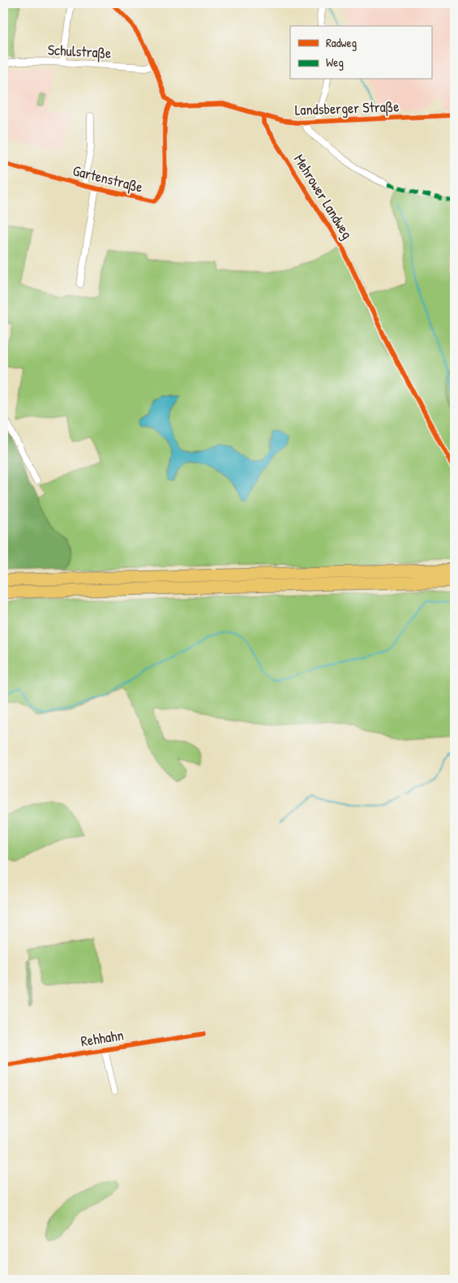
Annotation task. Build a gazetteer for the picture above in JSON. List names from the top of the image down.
{
  "streets": {
    "street": [
      "Schulstraße",
      "Landsberger Straße",
      "Gartenstraße",
      "Mehrower Landweg",
      "Rehhahn"
    ]
  },
  "crossings": [
    ["Landsberger Straße", "Gartenstraße"],
    ["Landsberger Straße", "Mehrower Landweg"]
  ],
  "legend": ["Radweg", "Weg"]
}
